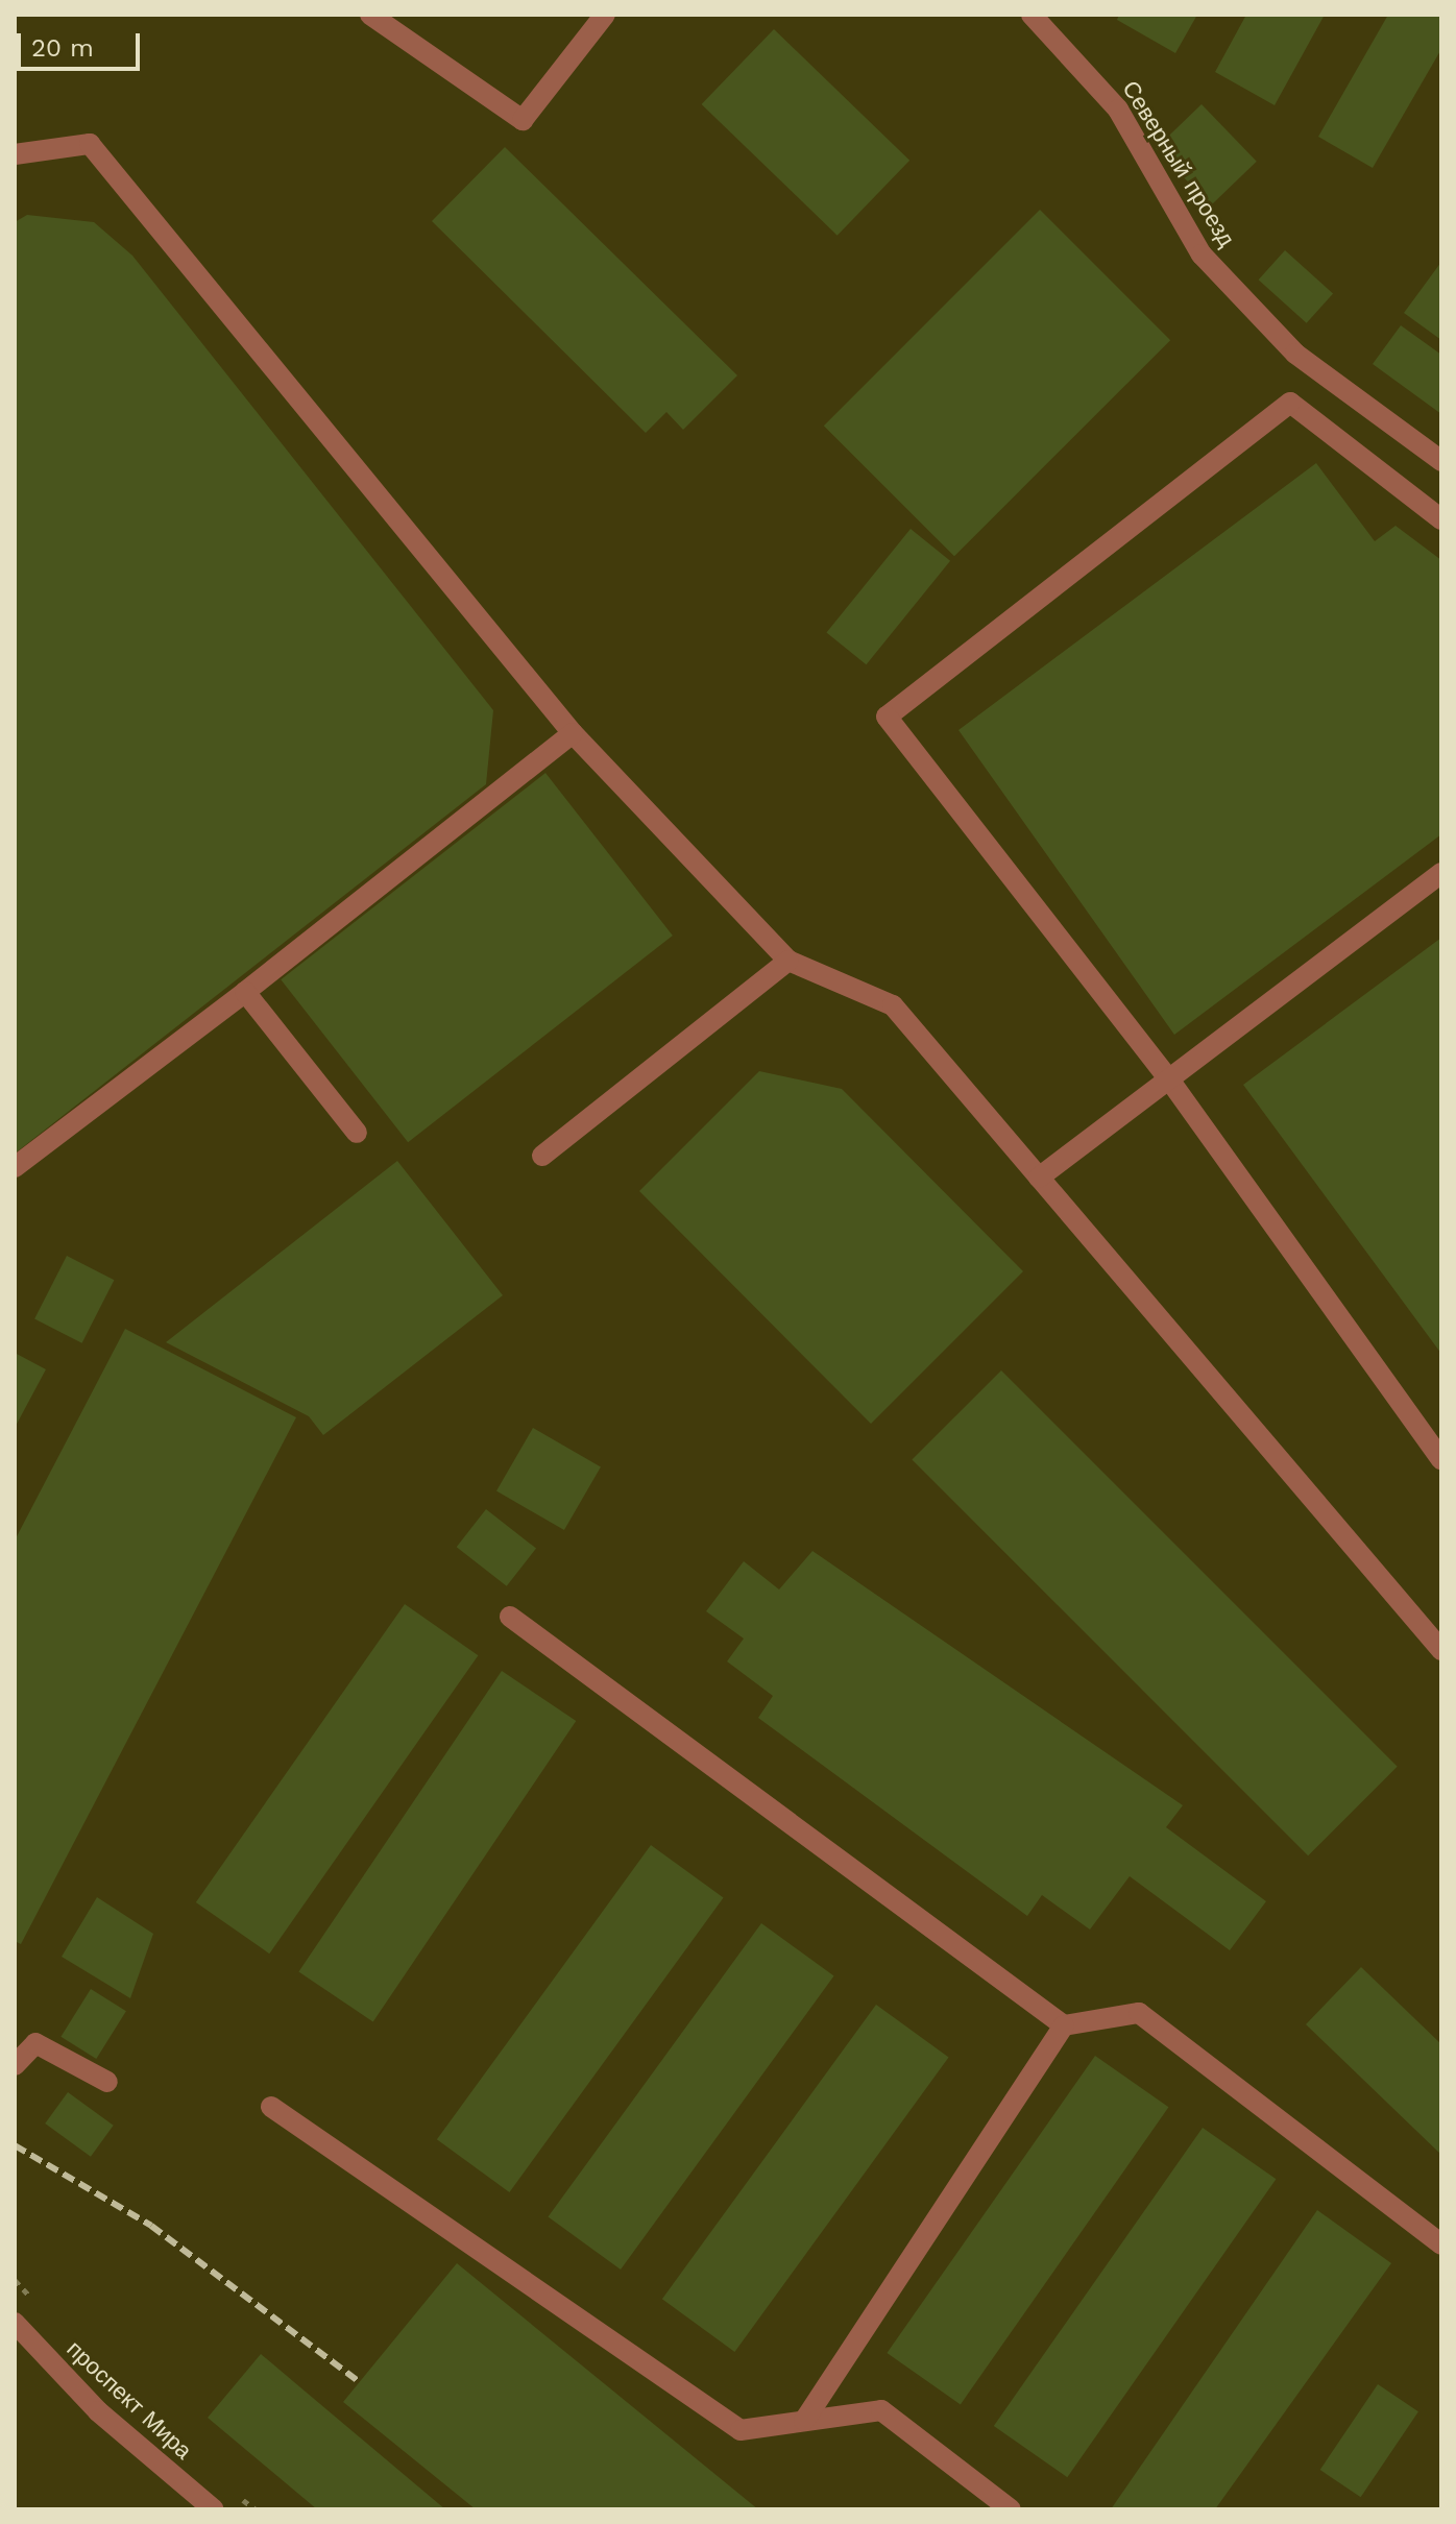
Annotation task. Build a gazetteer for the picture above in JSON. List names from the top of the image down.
{
  "streets": {
    "street": ["Северный проезд", "проспект Мира"]
  },
  "scale_bar": "20 m"
}
